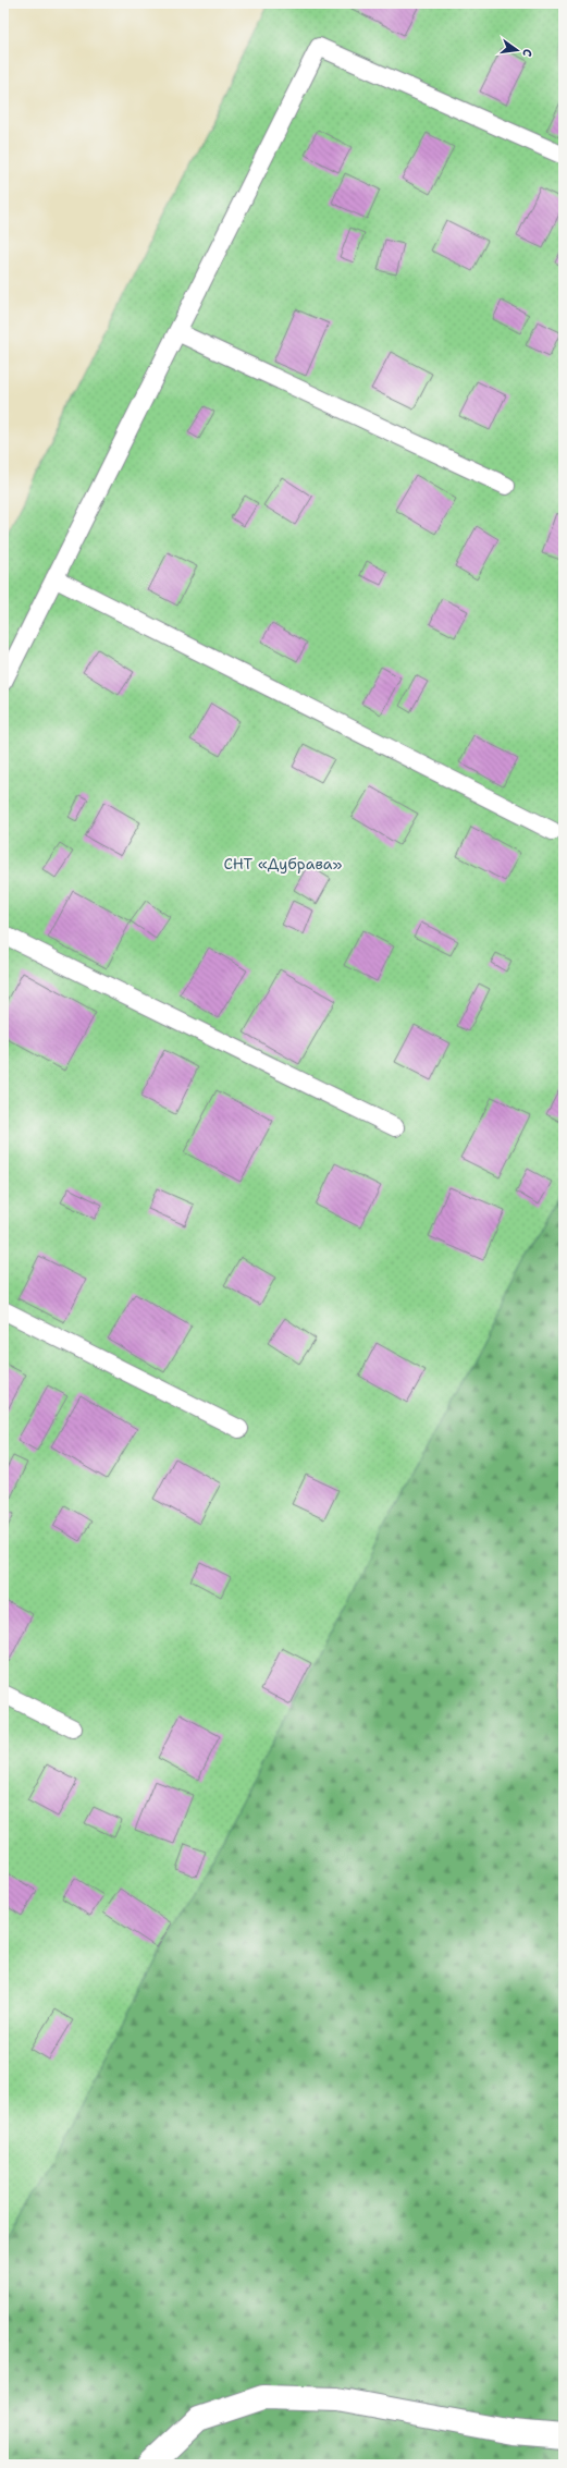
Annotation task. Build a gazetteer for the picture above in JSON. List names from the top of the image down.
{
  "parks": ["СНТ «Дубрава»"],
  "north": "right"
}
